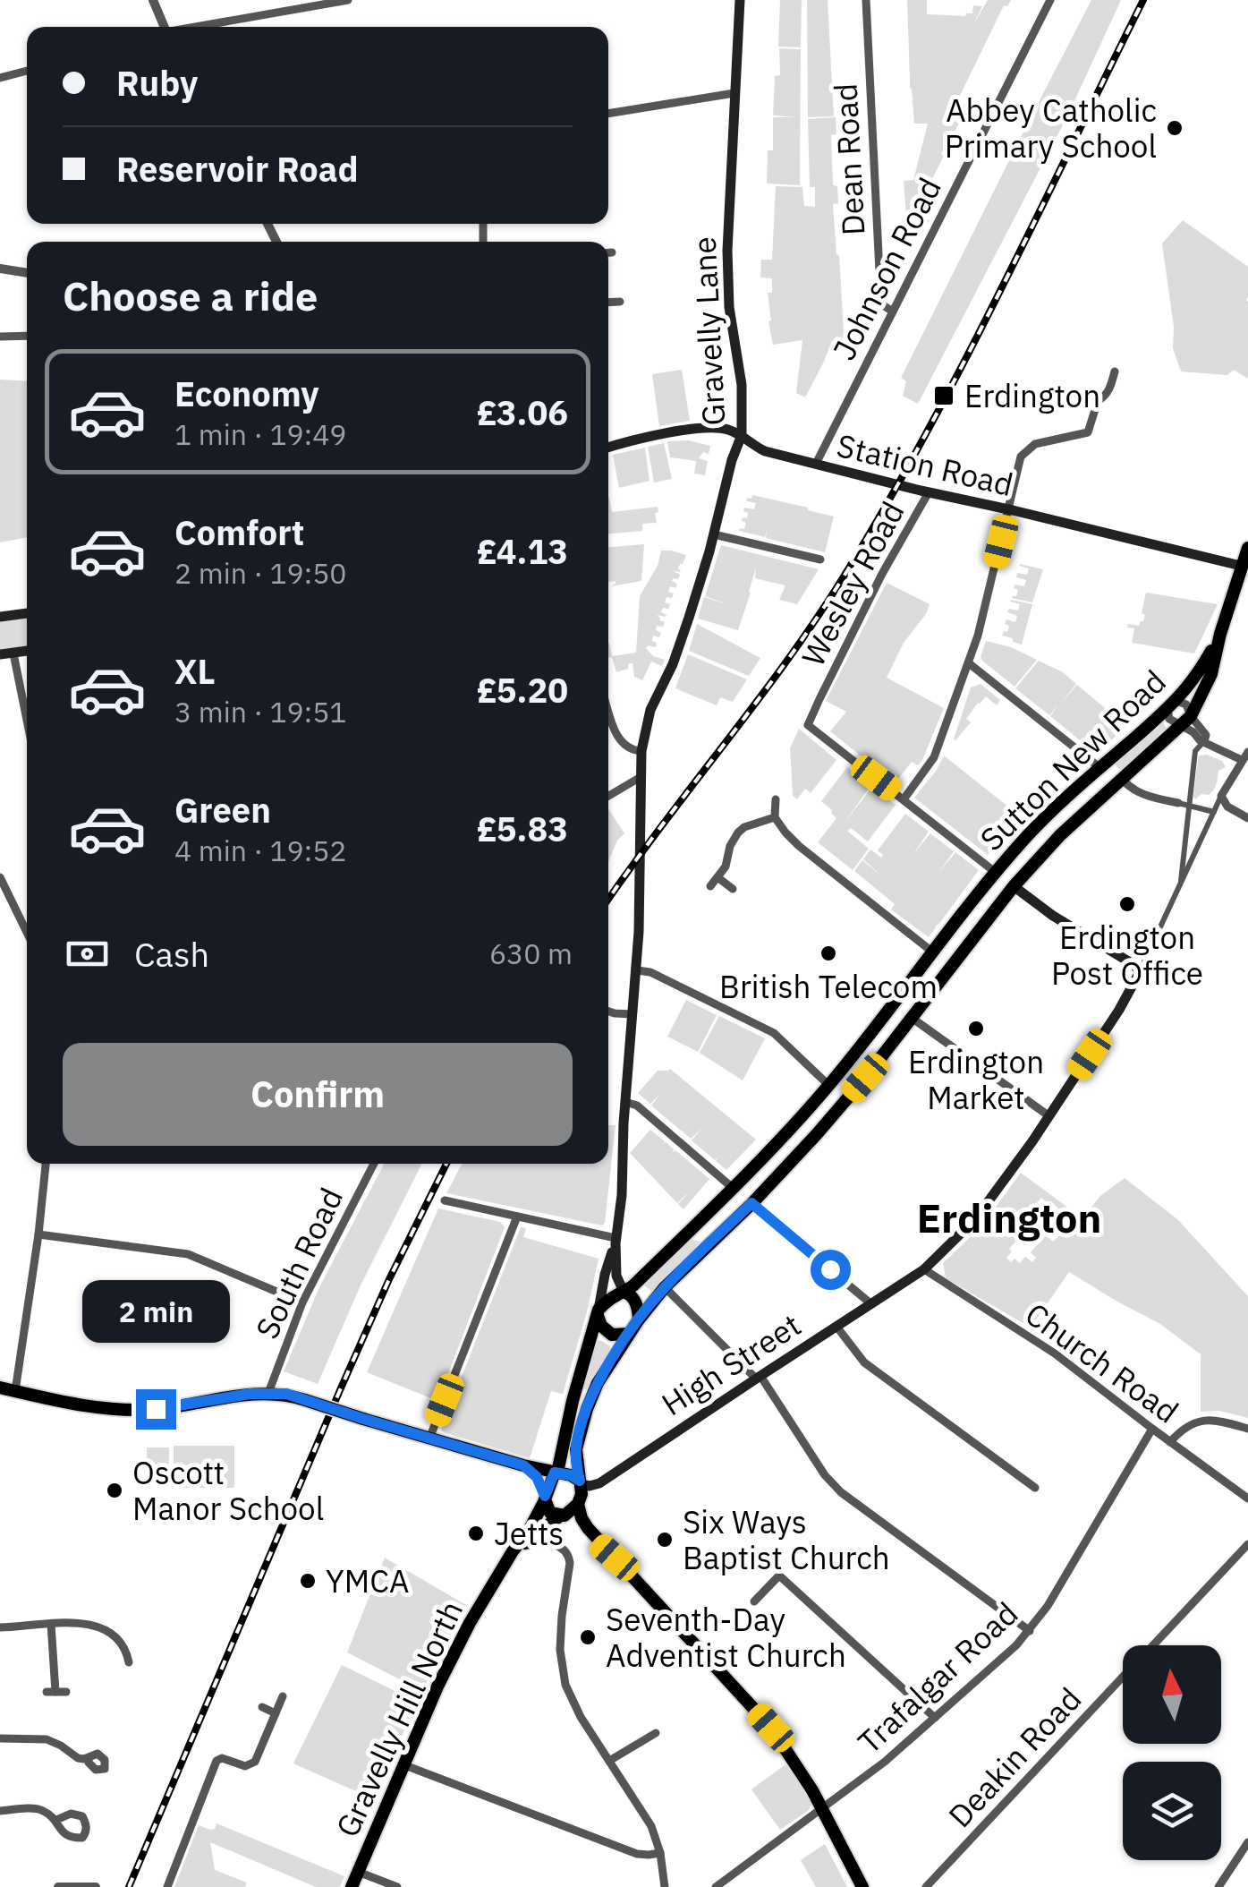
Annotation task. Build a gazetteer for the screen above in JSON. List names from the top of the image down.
{
  "streets": {
    "main road": [
      "Gravelly Lane",
      "Station Road",
      "Sutton New Road",
      "High Street",
      "Gravelly Hill North"
    ],
    "street": [
      "Dean Road",
      "Johnson Road",
      "Wesley Road",
      "South Road",
      "Church Road",
      "Trafalgar Road",
      "Deakin Road"
    ]
  },
  "crossings": [
    ["Dean Road", "Johnson Road"],
    ["Johnson Road", "Station Road"],
    ["Gravelly Lane", "Station Road"],
    ["Station Road", "Wesley Road"],
    ["Church Road", "High Street"],
    ["Church Road", "Trafalgar Road"],
    ["High Street", "Gravelly Hill North"]
  ],
  "districts": ["Erdington"],
  "places": {
    "other": [
      "Abbey Catholic Primary School",
      "Erdington Post Office",
      "British Telecom",
      "Erdington Market",
      "Oscott Manor School",
      "Jetts",
      "Six Ways Baptist Church",
      "YMCA",
      "Seventh-Day Adventist Church"
    ],
    "transit": ["Erdington"]
  },
  "north": "top",
  "page": {
    "banner": ["Ruby", "Reservoir Road"],
    "heading": "Choose a ride",
    "list": [
      {
        "name": "Economy",
        "note": "1 min · 19:49",
        "value": "£3.06"
      },
      {
        "name": "Comfort",
        "note": "2 min · 19:50",
        "value": "£4.13"
      },
      {
        "name": "XL",
        "note": "3 min · 19:51",
        "value": "£5.20"
      },
      {
        "name": "Green",
        "note": "4 min · 19:52",
        "value": "£5.83"
      }
    ],
    "pay": ["Cash", "630 m"],
    "buttons": "Confirm",
    "bubble": "2 min"
  }
}
